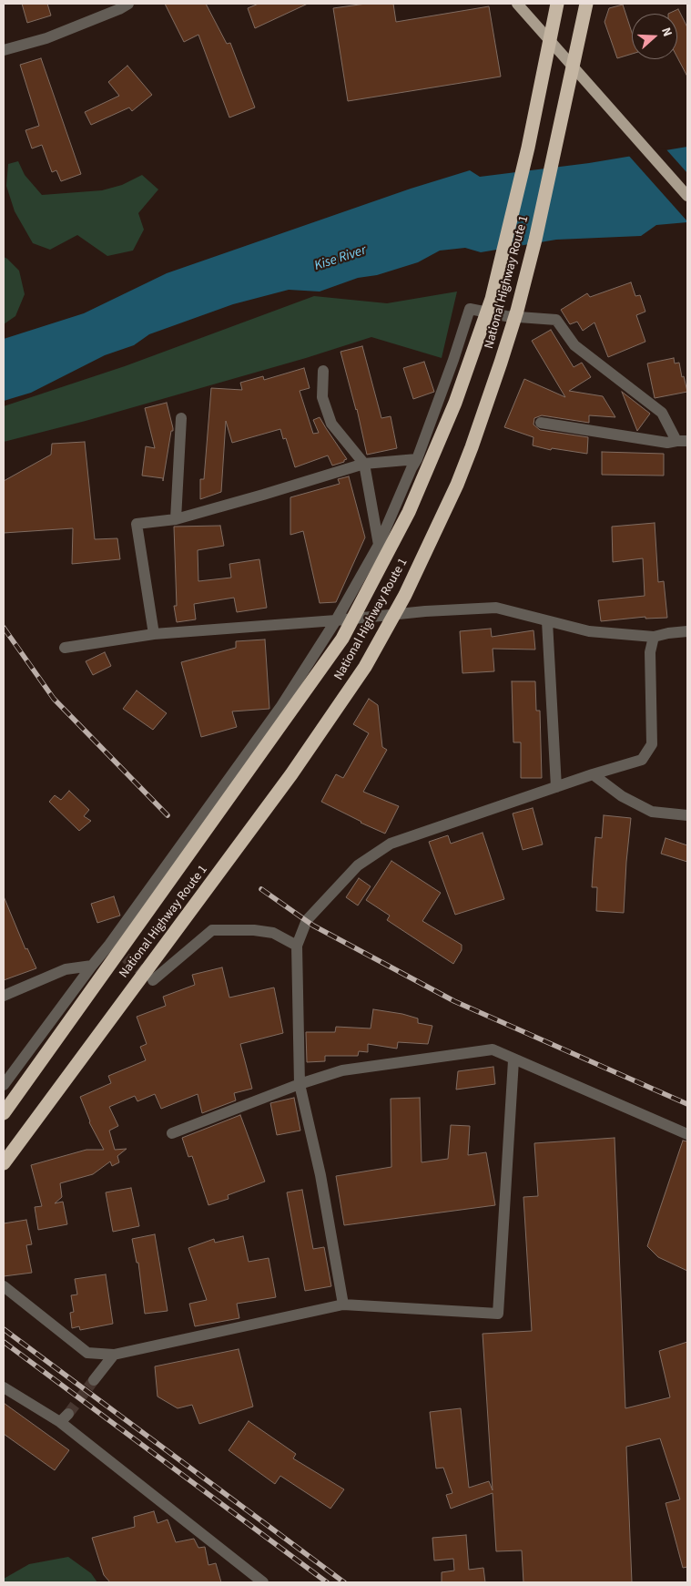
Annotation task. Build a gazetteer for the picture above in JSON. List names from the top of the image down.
{
  "streets": {
    "highway": ["National Highway Route 1"]
  },
  "water": ["Kise River"],
  "north": "right"
}
